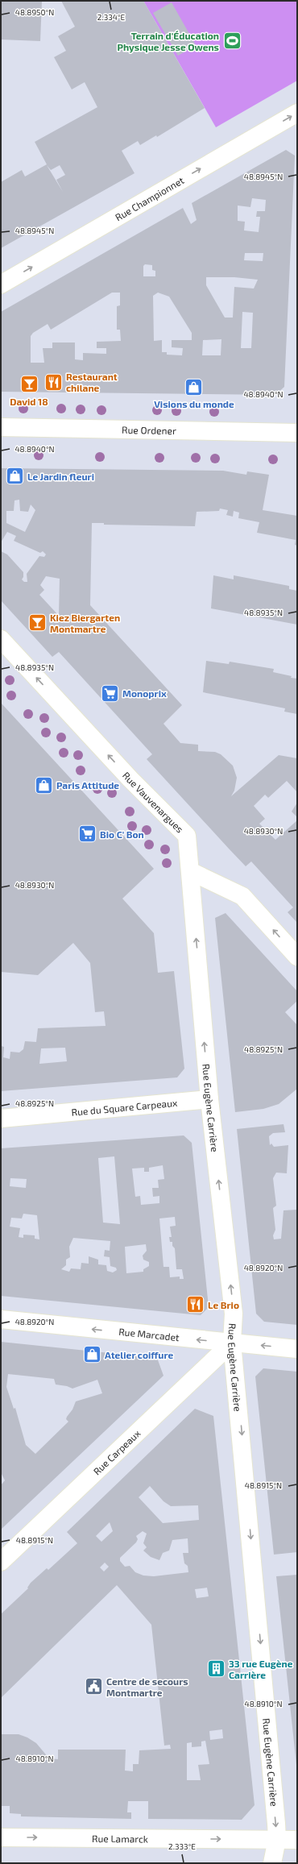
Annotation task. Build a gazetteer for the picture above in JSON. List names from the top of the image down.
{
  "streets": {
    "street": [
      "Rue Championnet",
      "Rue Ordener",
      "Rue Vauvenargues",
      "Rue du Square Carpeaux",
      "Rue Eugène Carrière",
      "Rue Marcadet",
      "Rue Carpeaux",
      "Rue Lamarck"
    ]
  },
  "crossings": [
    ["Rue Vauvenargues", "Rue Eugène Carrière"],
    ["Rue du Square Carpeaux", "Rue Eugène Carrière"],
    ["Rue Eugène Carrière", "Rue Marcadet"],
    ["Rue Eugène Carrière", "Rue Carpeaux"],
    ["Rue Eugène Carrière", "Rue Lamarck"],
    ["Rue Marcadet", "Rue Carpeaux"]
  ],
  "one_way": [
    "Rue Championnet",
    "Rue Vauvenargues",
    "Rue Marcadet",
    "Rue Lamarck"
  ],
  "places": {
    "sports": ["Terrain d'Éducation Physique Jesse Owens"],
    "restaurant": ["Restaurant chilane", "Le Brio"],
    "bar": ["David 18", "Kiez Biergarten Montmartre"],
    "shop": [
      "Visions du monde",
      "Le Jardin fleuri",
      "Paris Attitude",
      "Atelier coiffure"
    ],
    "supermarket": ["Monoprix", "Bio C' Bon"],
    "building": ["33 rue Eugène Carrière"],
    "public building": ["Centre de secours Montmartre"]
  },
  "coordinates": [
    "48.8950°N",
    "2.334°E",
    "48.8945°N",
    "48.8940°N",
    "48.8935°N",
    "48.8930°N",
    "48.8925°N",
    "48.8920°N",
    "48.8915°N",
    "48.8910°N",
    "2.333°E"
  ]
}
